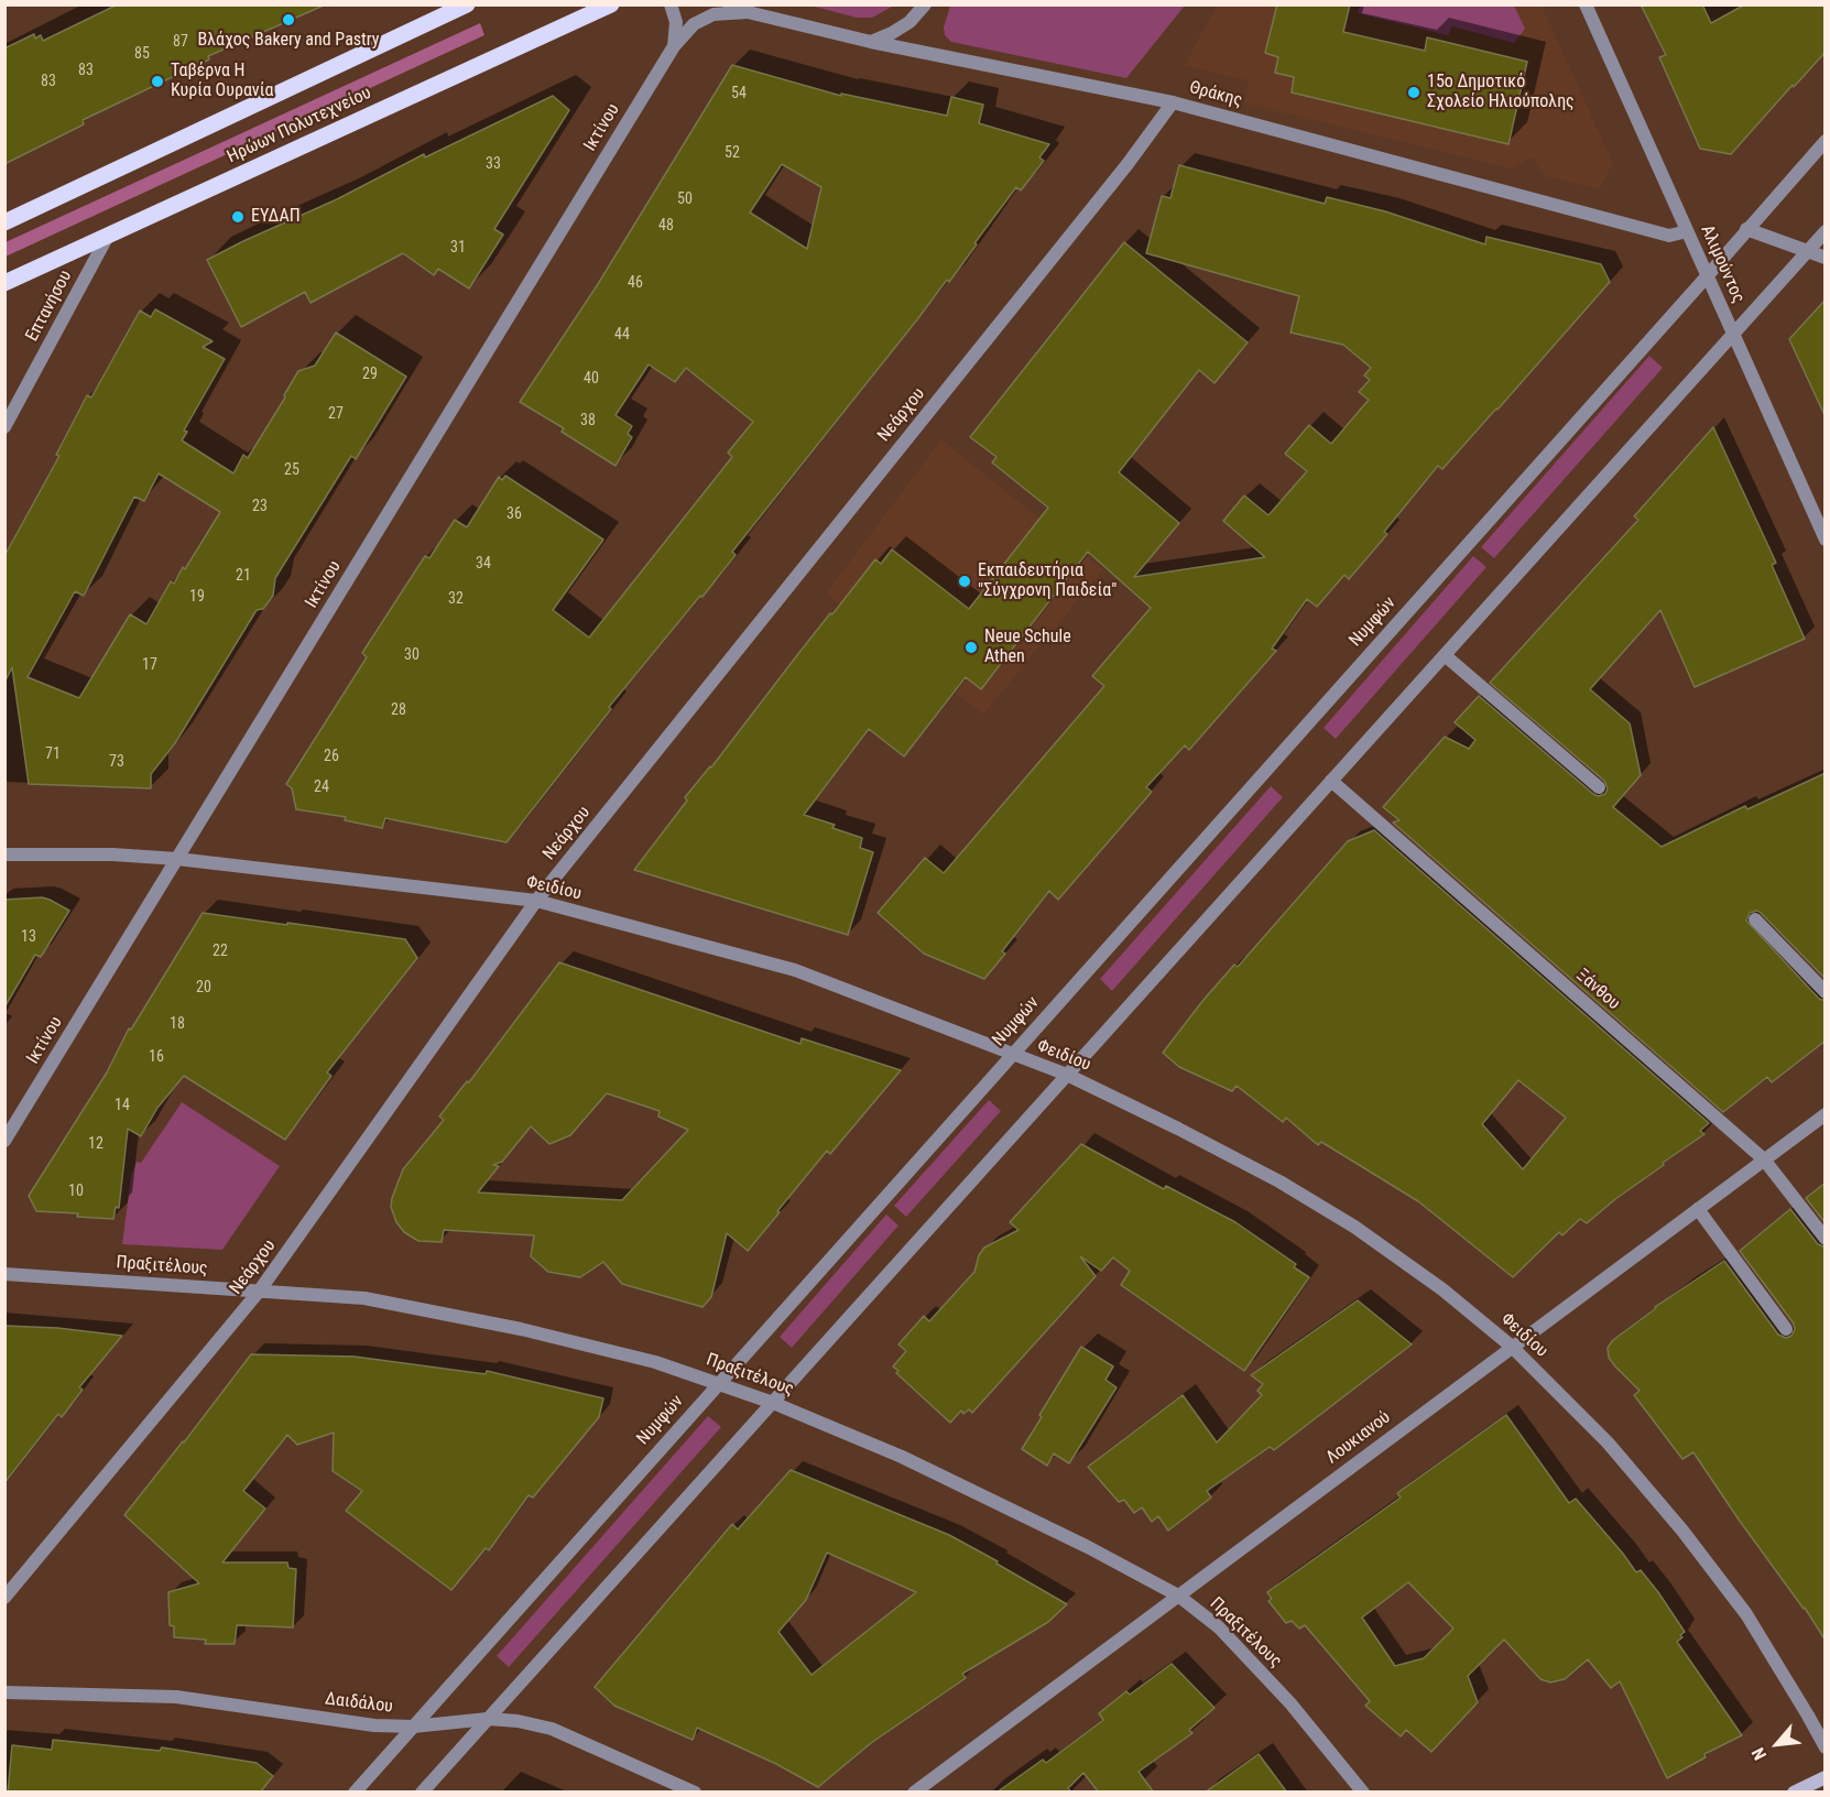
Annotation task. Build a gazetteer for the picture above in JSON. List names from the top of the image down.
{
  "streets": {
    "main road": ["Ηρώων Πολυτεχνείου"],
    "street": [
      "Θράκης",
      "Ικτίνου",
      "Αλιμούντος",
      "Επτανήσου",
      "Νεάρχου",
      "Νυμφών",
      "Φειδίου",
      "Ξάνθου",
      "Πραξιτέλους",
      "Λουκιανού",
      "Δαιδάλου"
    ]
  },
  "crossings": [
    ["Θράκης", "Ικτίνου"],
    ["Θράκης", "Αλιμούντος"],
    ["Θράκης", "Νεάρχου"],
    ["Ηρώων Πολυτεχνείου", "Επτανήσου"],
    ["Ικτίνου", "Φειδίου"],
    ["Αλιμούντος", "Νυμφών"],
    ["Νεάρχου", "Φειδίου"],
    ["Νεάρχου", "Πραξιτέλους"],
    ["Νυμφών", "Φειδίου"],
    ["Νυμφών", "Πραξιτέλους"],
    ["Νυμφών", "Δαιδάλου"],
    ["Φειδίου", "Λουκιανού"],
    ["Ξάνθου", "Λουκιανού"],
    ["Πραξιτέλους", "Λουκιανού"]
  ],
  "places": [
    "Βλάχος Bakery and Pastry",
    "Ταβέρνα Η Κυρία Ουρανία",
    "15ο Δημοτικό Σχολείο Ηλιούπολης",
    "ΕΥΔΑΠ",
    "Εκπαιδευτήρια \"Σύγχρονη Παιδεία\"",
    "Neue Schule Athen"
  ],
  "house_numbers": [
    "87",
    "85",
    "83",
    "83",
    "54",
    "52",
    "33",
    "50",
    "48",
    "31",
    "46",
    "44",
    "29",
    "40",
    "27",
    "38",
    "25",
    "23",
    "36",
    "34",
    "21",
    "19",
    "32",
    "30",
    "17",
    "28",
    "71",
    "26",
    "73",
    "24",
    "13",
    "22",
    "20",
    "18",
    "16",
    "14",
    "12",
    "10"
  ],
  "north": "bottom left"
}
